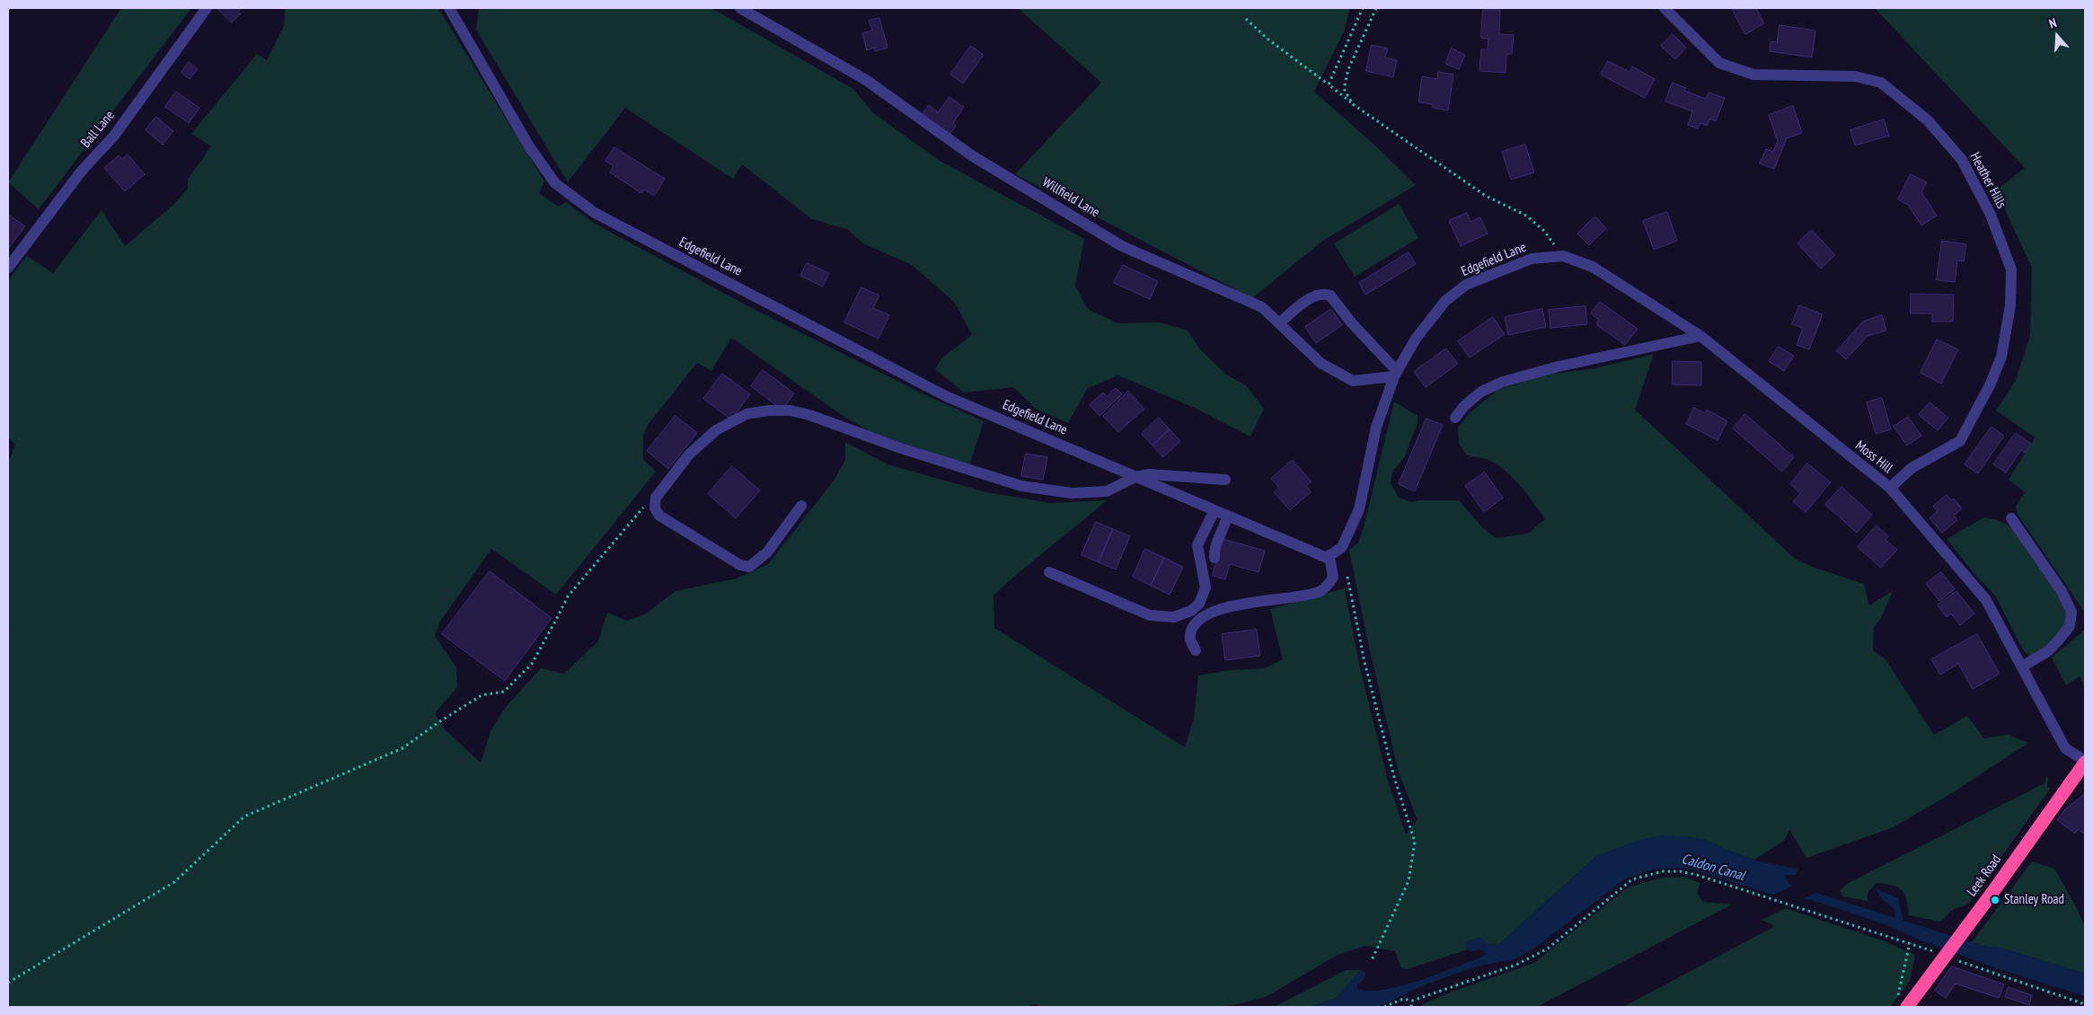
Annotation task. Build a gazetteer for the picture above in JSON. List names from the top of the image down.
{
  "streets": {
    "highway": ["Leek Road"],
    "street": [
      "Ball Lane",
      "Heather Hills",
      "Willfield Lane",
      "Edgefield Lane",
      "Moss Hill"
    ]
  },
  "crossings": [
    ["Heather Hills", "Moss Hill"],
    ["Willfield Lane", "Edgefield Lane"],
    ["Edgefield Lane", "Moss Hill"],
    ["Moss Hill", "Leek Road"]
  ],
  "water": ["Caldon Canal"],
  "places": ["Stanley Road"],
  "north": "top"
}
